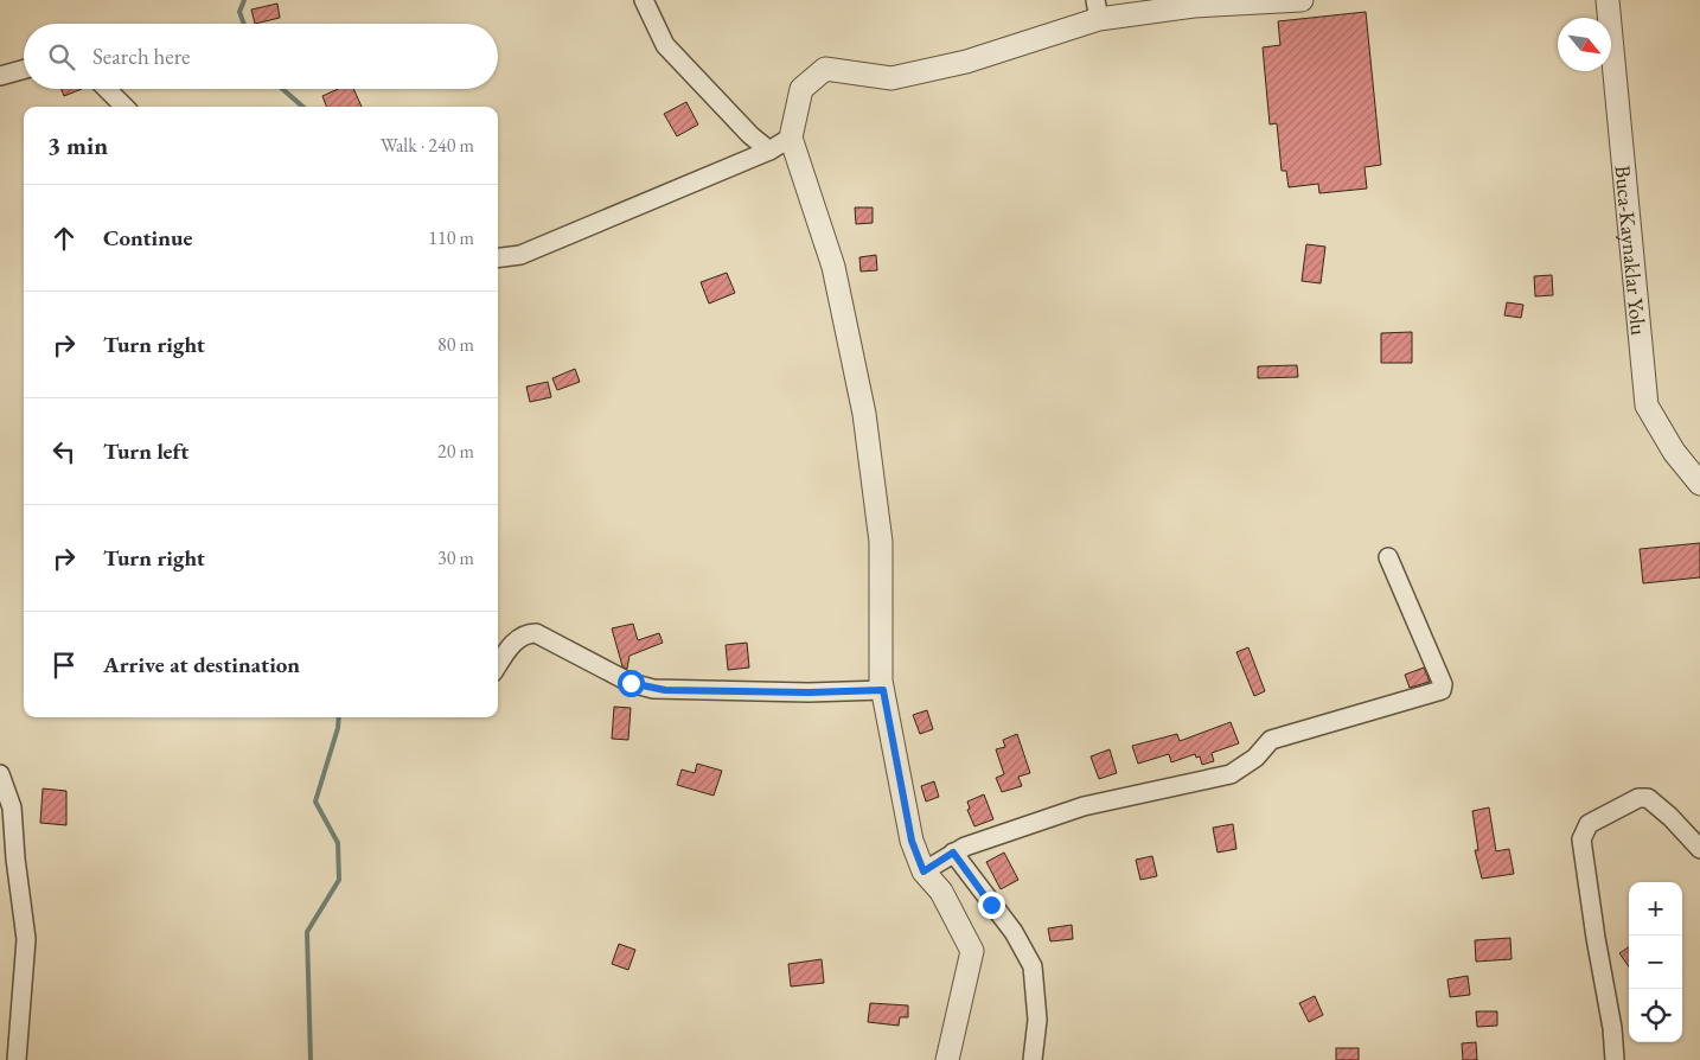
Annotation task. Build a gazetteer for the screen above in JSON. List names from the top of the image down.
{
  "streets": {
    "street": ["Buca-Kaynaklar Yolu"]
  },
  "north": "bottom right",
  "page": {
    "search": "Search here",
    "heading": ["3 min", "Walk · 240 m"],
    "list": [
      ["Continue", "110 m"],
      ["Turn right", "80 m"],
      ["Turn left", "20 m"],
      ["Turn right", "30 m"],
      "Arrive at destination"
    ],
    "map_buttons": ["+", "−"]
  }
}
